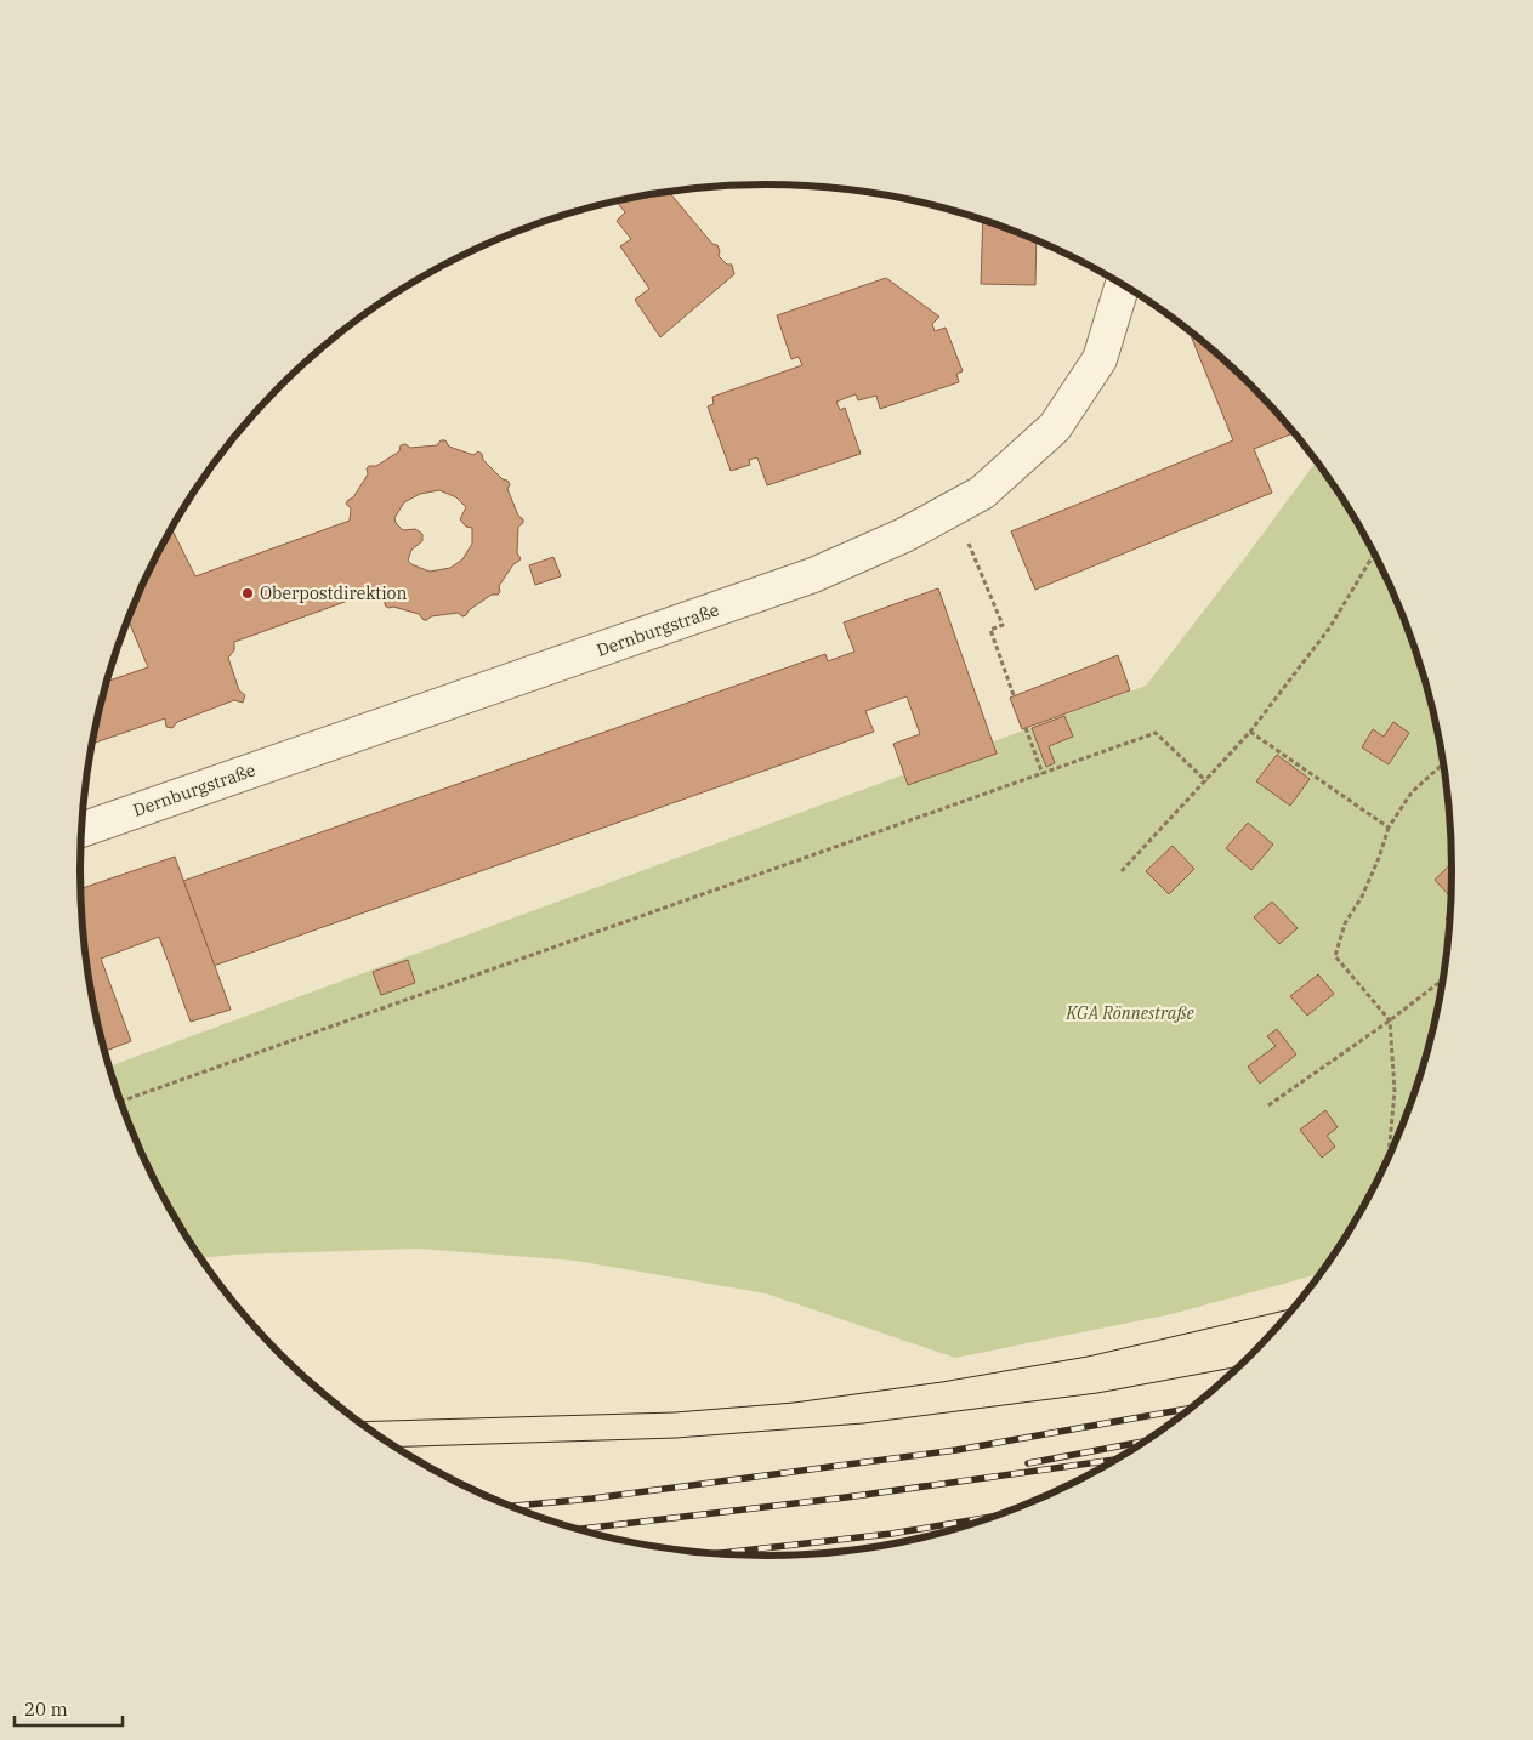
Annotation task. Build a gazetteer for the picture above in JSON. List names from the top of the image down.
{
  "streets": {
    "street": ["Dernburgstraße"]
  },
  "parks": ["KGA Rönnestraße"],
  "places": ["Oberpostdirektion"],
  "scale_bar": "20 m"
}
